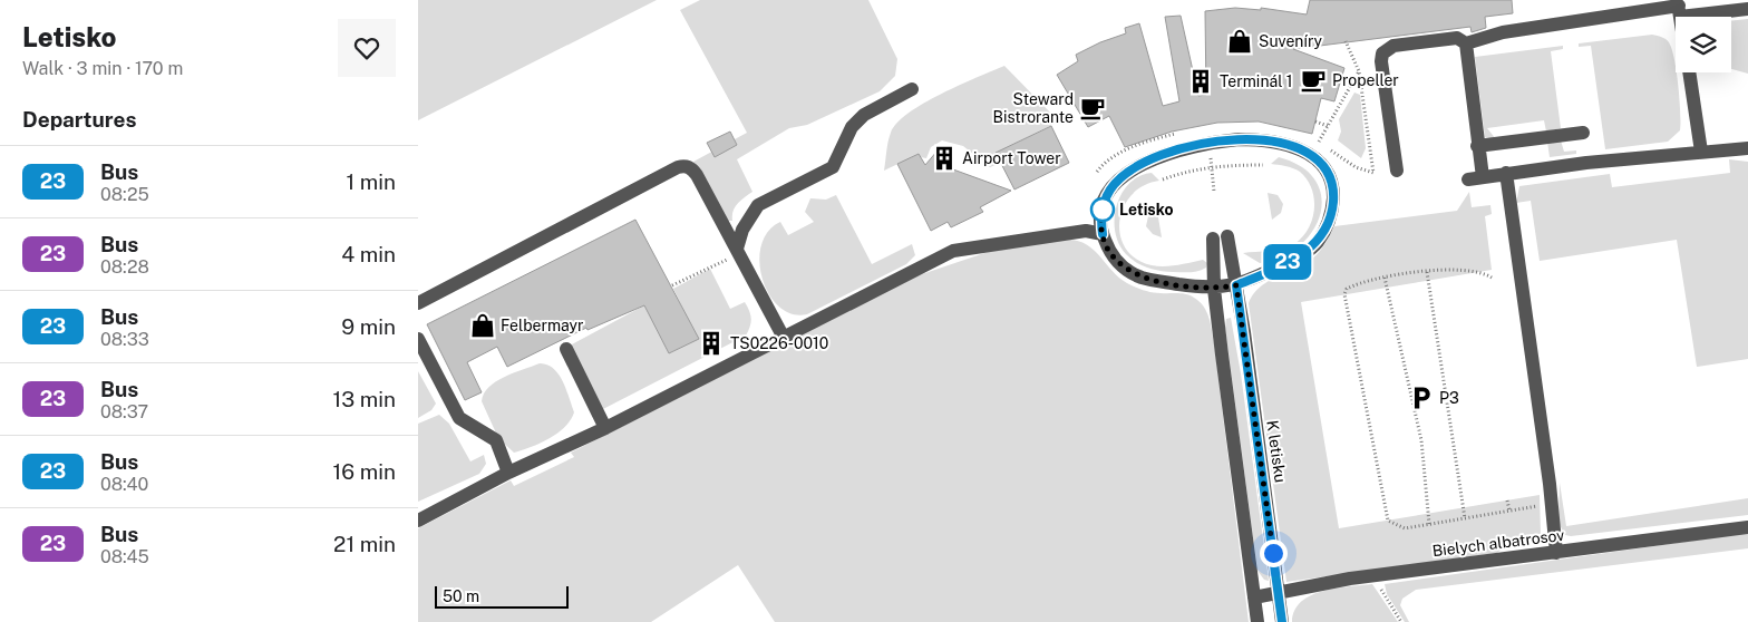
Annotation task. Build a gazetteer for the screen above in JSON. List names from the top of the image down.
{
  "streets": {
    "street": ["K letisku", "Bielych albatrosov"]
  },
  "crossings": [
    ["K letisku", "Bielych albatrosov"]
  ],
  "places": {
    "shop": ["Suveníry", "Felbermayr"],
    "cafe": ["Propeller", "Steward Bistrorante"],
    "building": ["Terminál 1", "Airport Tower", "TS0226-0010"],
    "other": ["Letisko"],
    "parking": ["P3"]
  },
  "lines": ["bus line 23"],
  "scale_bar": "50 m",
  "page": {
    "heading": [
      ["Letisko", "Walk · 3 min · 170 m"],
      "Departures"
    ],
    "on_map": "23",
    "list": [
      {
        "mark": "23",
        "name": "Bus",
        "note": "08:25",
        "value": "1 min"
      },
      {
        "mark": "23",
        "name": "Bus",
        "note": "08:28",
        "value": "4 min"
      },
      {
        "mark": "23",
        "name": "Bus",
        "note": "08:33",
        "value": "9 min"
      },
      {
        "mark": "23",
        "name": "Bus",
        "note": "08:37",
        "value": "13 min"
      },
      {
        "mark": "23",
        "name": "Bus",
        "note": "08:40",
        "value": "16 min"
      },
      {
        "mark": "23",
        "name": "Bus",
        "note": "08:45",
        "value": "21 min"
      }
    ],
    "scale": "50 m"
  }
}
